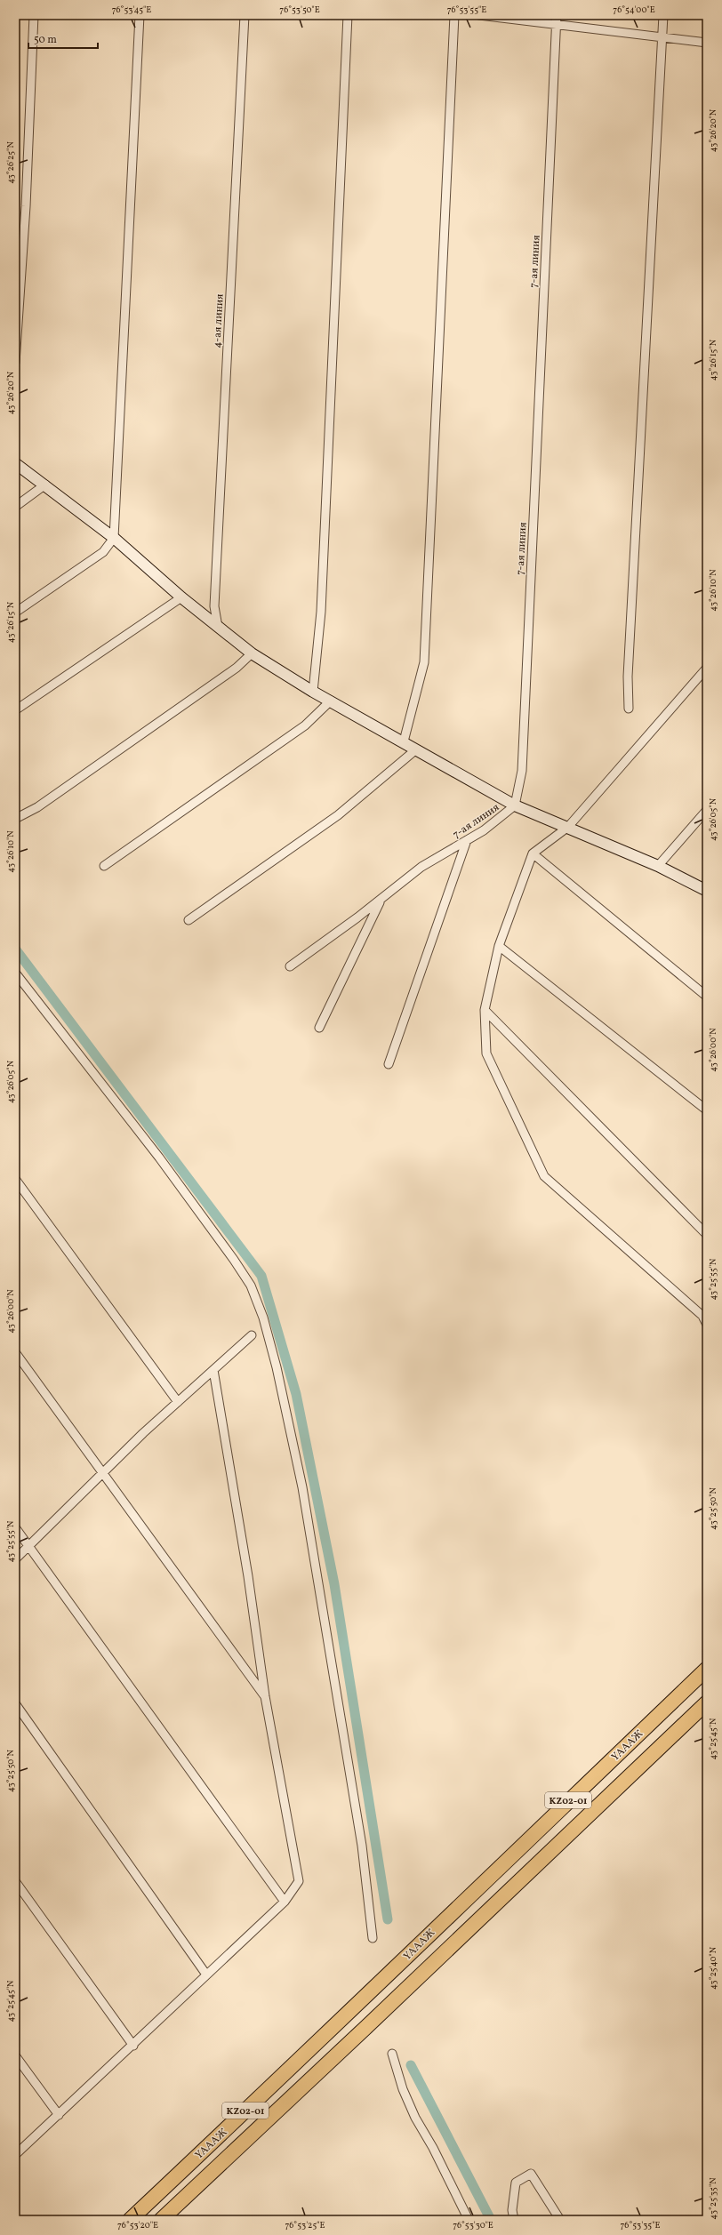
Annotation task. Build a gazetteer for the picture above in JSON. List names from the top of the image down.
{
  "streets": {
    "highway": ["ҮАААЖ", "KZ02-01"],
    "street": ["7-ая линия", "4-ая линия"]
  },
  "scale_bar": "50 m",
  "coordinates": [
    "76°53'45\"E",
    "76°53'50\"E",
    "76°53'55\"E",
    "76°54'00\"E",
    "43°26'20\"N",
    "43°26'25\"N",
    "43°26'15\"N",
    "43°26'10\"N",
    "43°26'05\"N",
    "43°26'00\"N",
    "43°25'55\"N",
    "43°25'50\"N",
    "43°25'45\"N",
    "43°25'40\"N",
    "43°25'35\"N",
    "76°53'20\"E",
    "76°53'25\"E",
    "76°53'30\"E",
    "76°53'35\"E"
  ]
}
